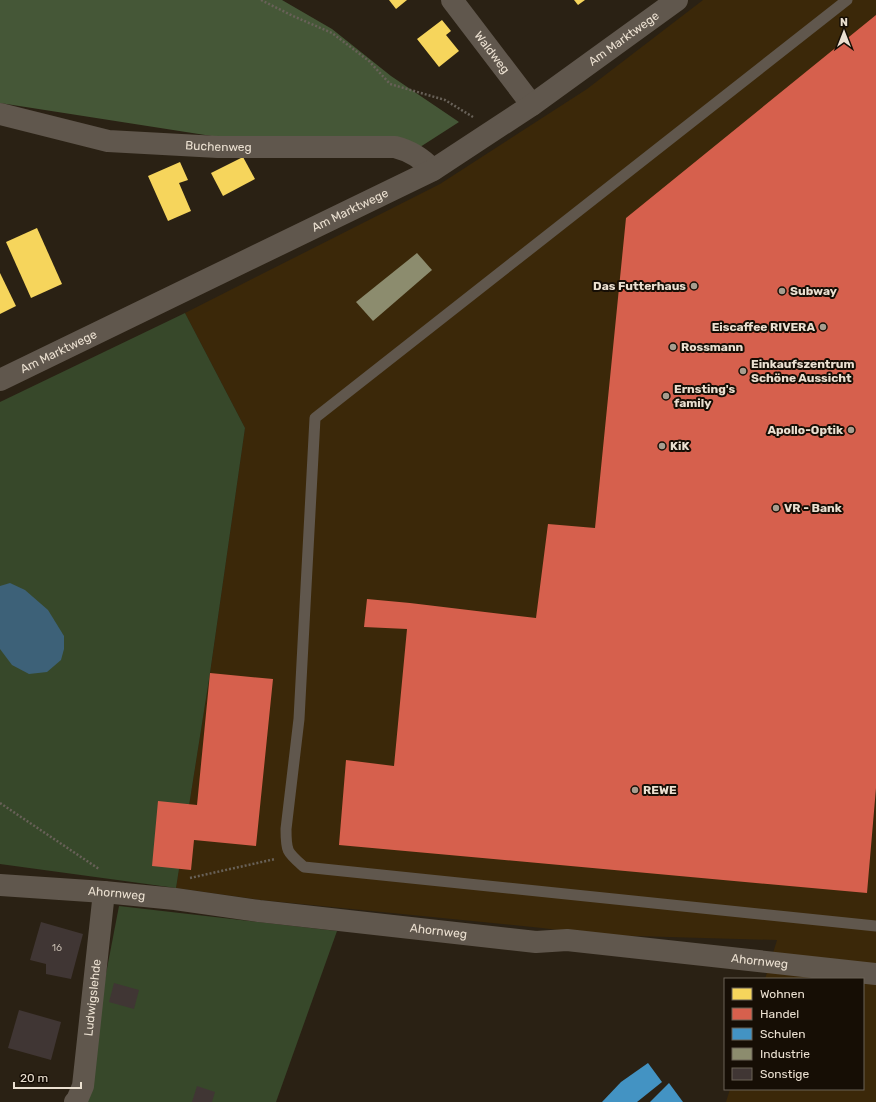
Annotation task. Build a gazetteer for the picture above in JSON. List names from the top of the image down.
{
  "streets": {
    "street": [
      "Am Marktwege",
      "Waldweg",
      "Buchenweg",
      "Ahornweg",
      "Ludwigslehde"
    ]
  },
  "crossings": [
    ["Am Marktwege", "Waldweg"],
    ["Am Marktwege", "Buchenweg"],
    ["Ahornweg", "Ludwigslehde"]
  ],
  "places": [
    "Das Futterhaus",
    "Subway",
    "Eiscaffee RIVERA",
    "Rossmann",
    "Einkaufszentrum Schöne Aussicht",
    "Ernsting's family",
    "Apollo-Optik",
    "KiK",
    "VR - Bank",
    "REWE"
  ],
  "house_numbers": ["16"],
  "legend": [
    "Wohnen",
    "Handel",
    "Schulen",
    "Industrie",
    "Sonstige"
  ],
  "scale_bar": "20 m",
  "north": "top"
}
